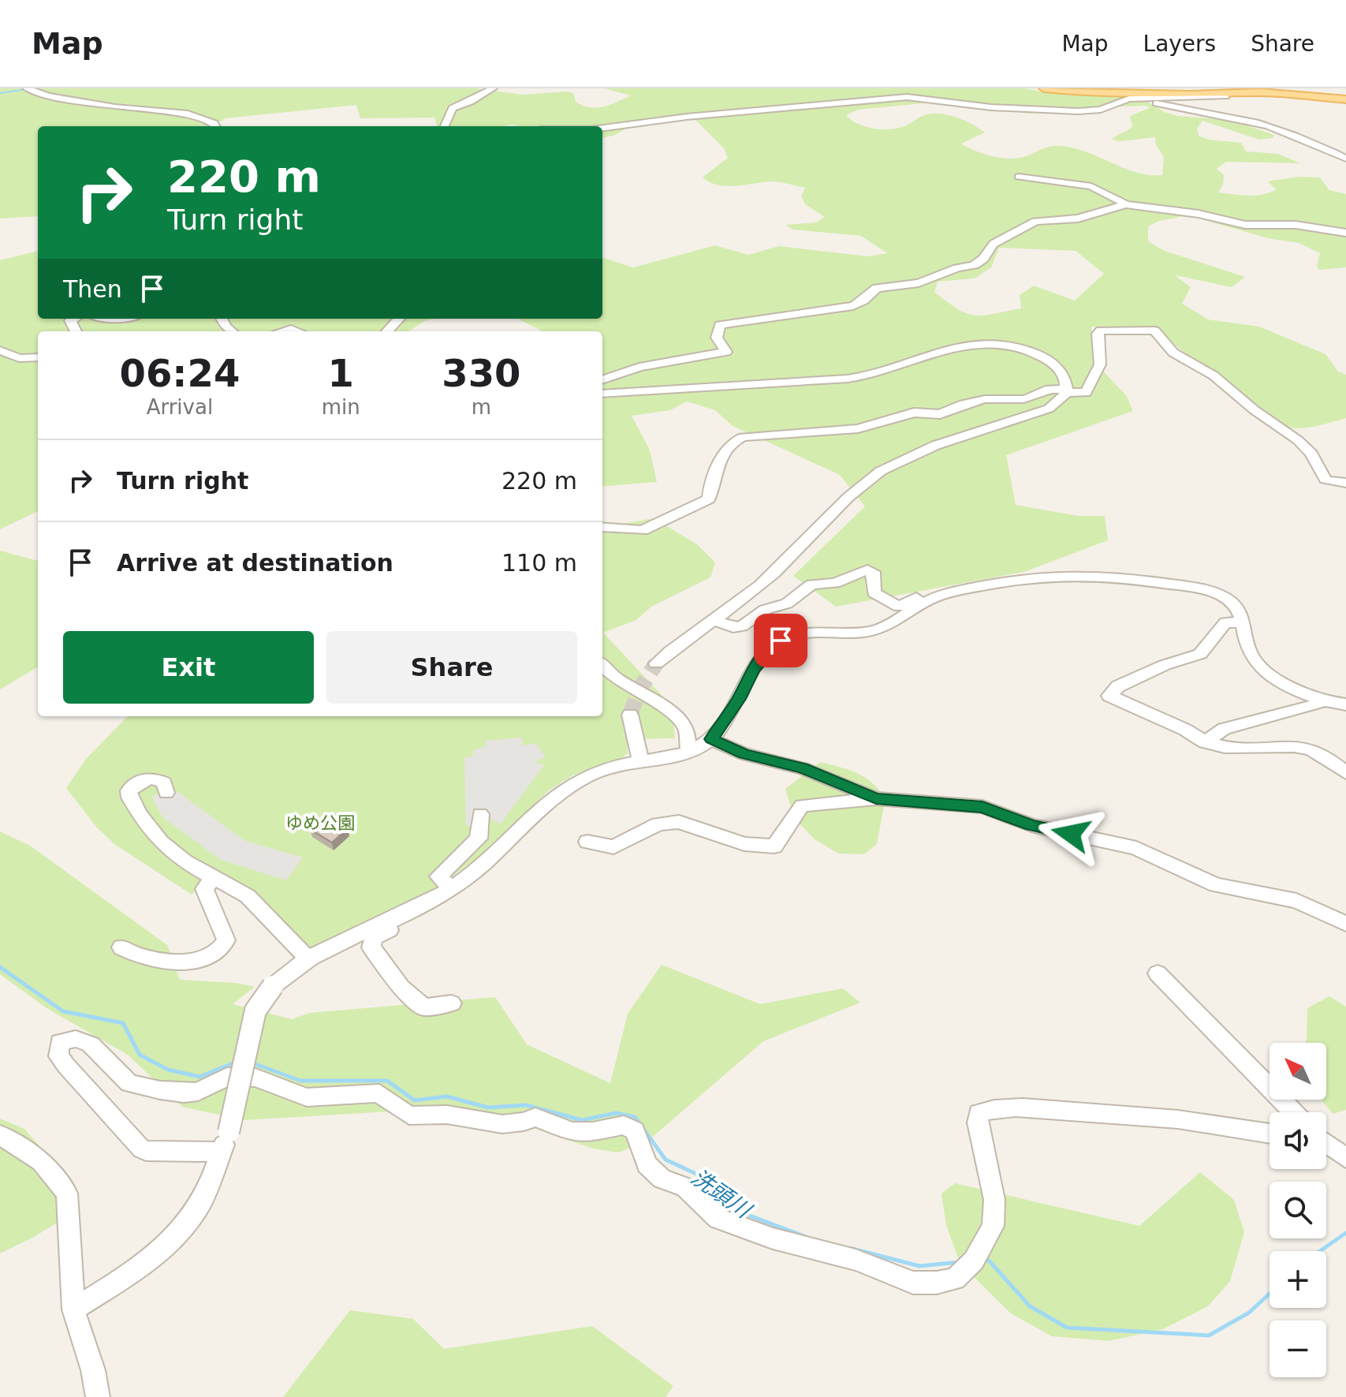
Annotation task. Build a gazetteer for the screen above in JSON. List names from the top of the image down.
{
  "water": ["洗頭川"],
  "parks": ["ゆめ公園"],
  "north": "top left",
  "page": {
    "header": "Map",
    "nav": ["Map", "Layers", "Share"],
    "turn": ["220 m", "Turn right"],
    "then": "Then",
    "eta": [
      "06:24",
      "Arrival",
      "1",
      "min",
      "330",
      "m"
    ],
    "list": [
      {
        "name": "Turn right",
        "value": "220 m"
      },
      {
        "name": "Arrive at destination",
        "value": "110 m"
      }
    ],
    "buttons": ["Exit", "Share"],
    "map_buttons": ["+", "−"]
  }
}
